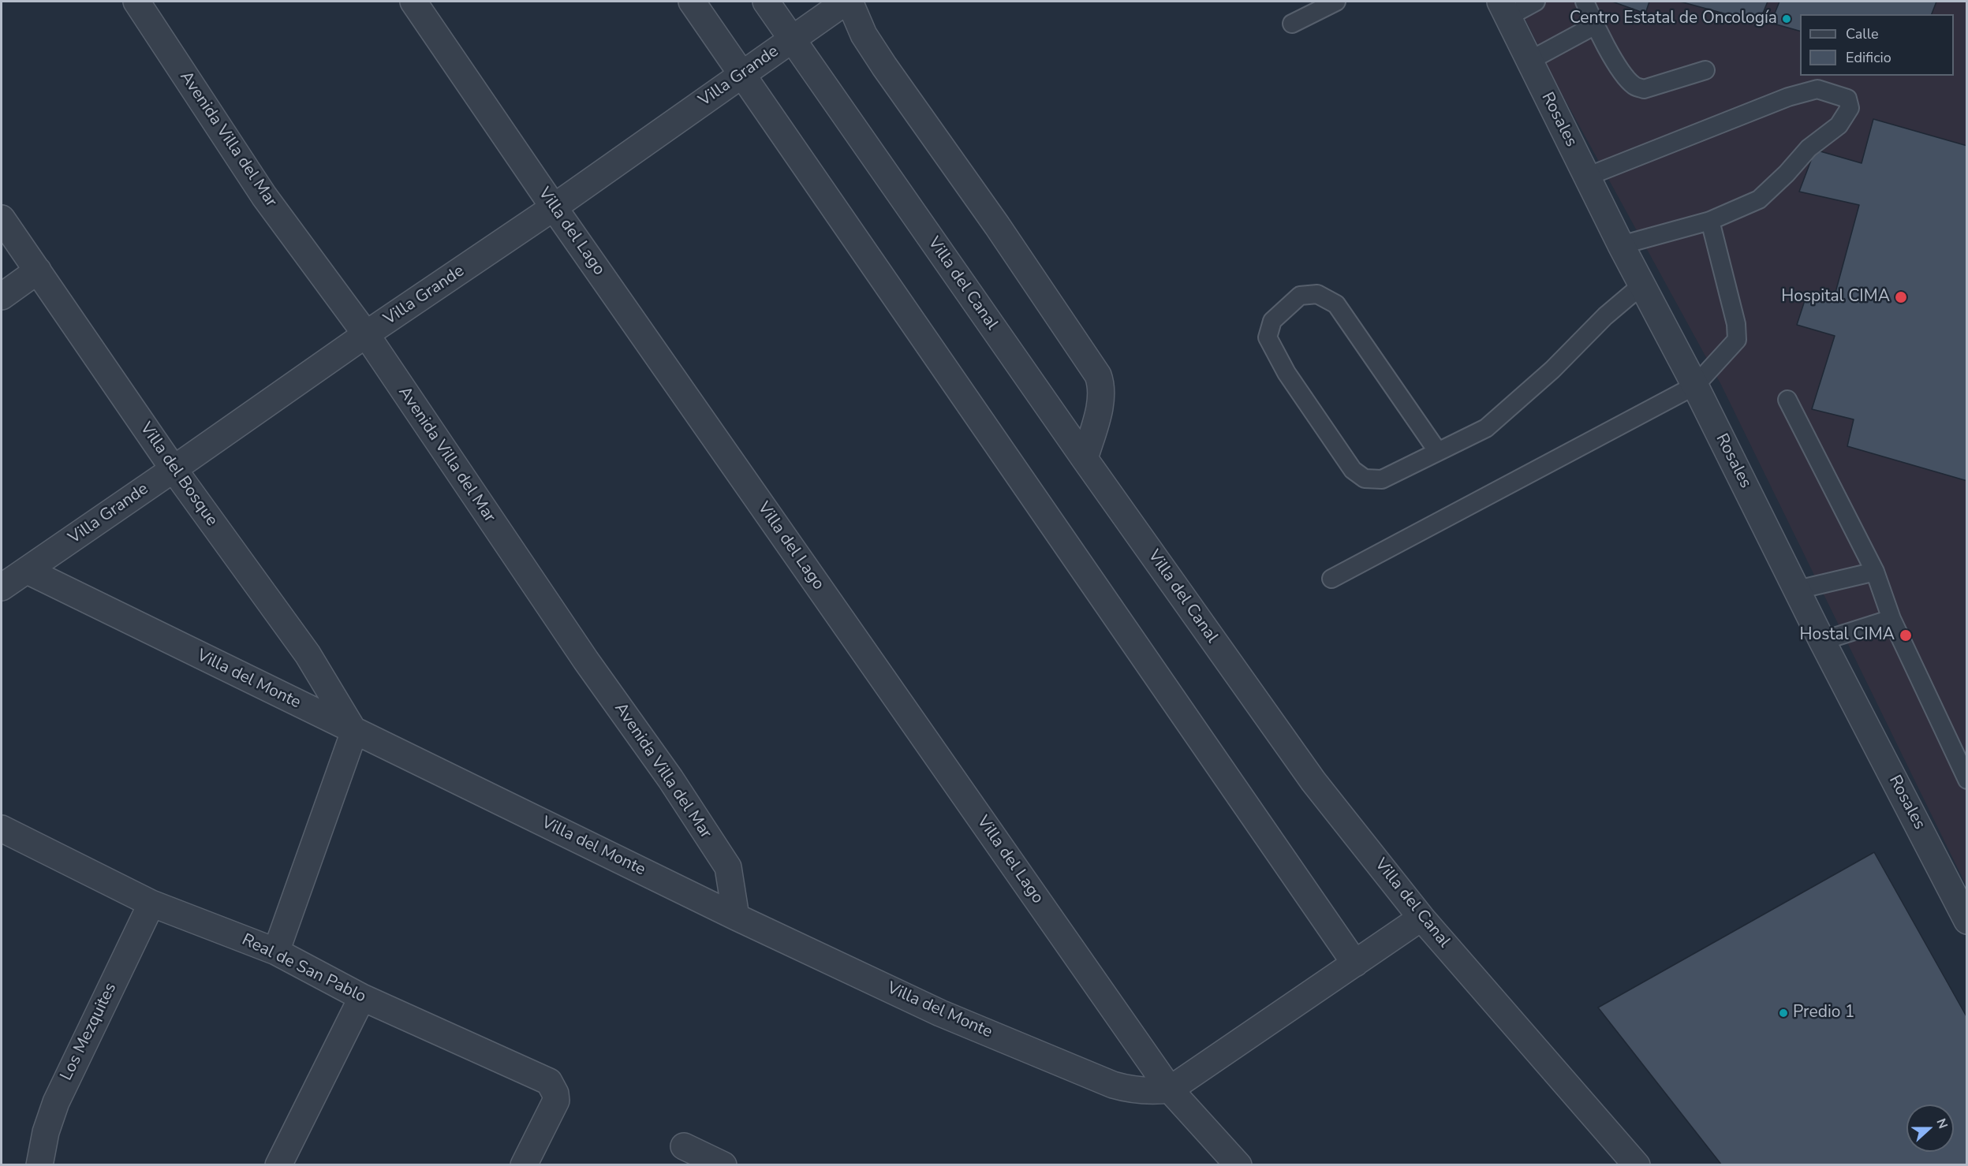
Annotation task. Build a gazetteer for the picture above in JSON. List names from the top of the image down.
{
  "streets": {
    "street": [
      "Villa Grande",
      "Rosales",
      "Avenida Villa del Mar",
      "Villa del Lago",
      "Villa del Canal",
      "Villa del Bosque",
      "Villa del Monte",
      "Real de San Pablo",
      "Los Mezquites"
    ]
  },
  "crossings": [
    ["Villa Grande", "Avenida Villa del Mar"],
    ["Villa Grande", "Villa del Lago"],
    ["Villa Grande", "Villa del Canal"],
    ["Villa Grande", "Villa del Bosque"],
    ["Villa Grande", "Villa del Monte"],
    ["Avenida Villa del Mar", "Villa del Monte"],
    ["Villa del Lago", "Villa del Monte"],
    ["Villa del Bosque", "Villa del Monte"],
    ["Real de San Pablo", "Los Mezquites"]
  ],
  "places": [
    "Centro Estatal de Oncología",
    "Hospital CIMA",
    "Hostal CIMA",
    "Predio 1"
  ],
  "legend": ["Calle", "Edificio"],
  "north": "right"
}
